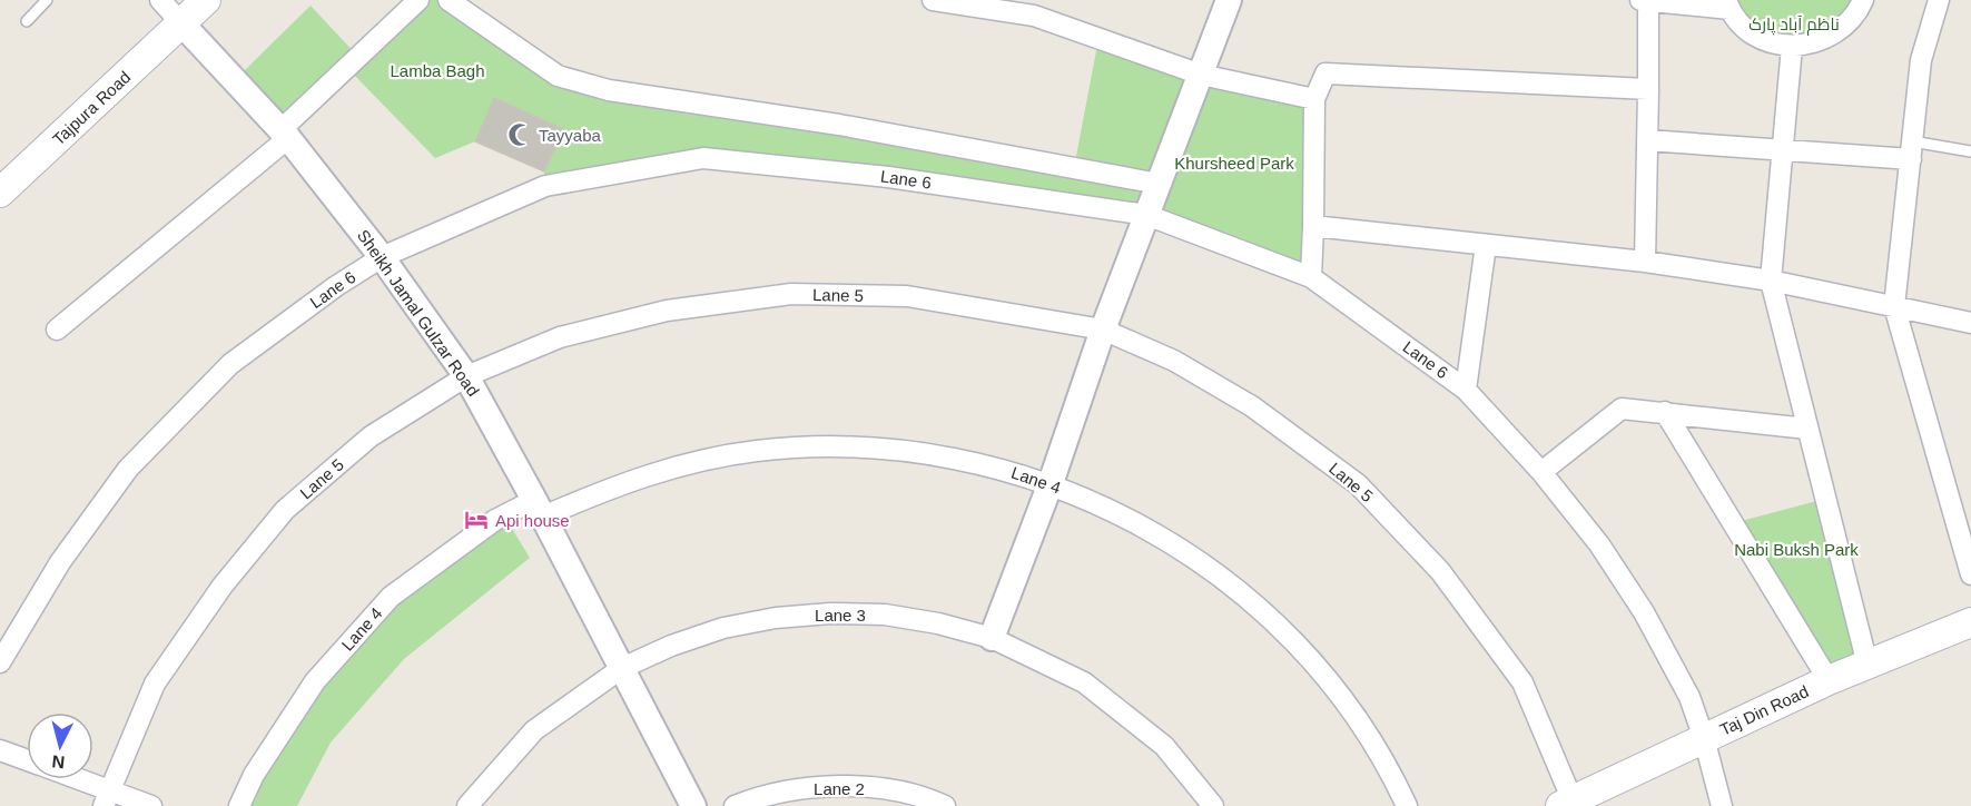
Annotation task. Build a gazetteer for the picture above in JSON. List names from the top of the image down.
{
  "streets": {
    "main road": ["Tajpura Road", "Taj Din Road"],
    "street": [
      "Lane 6",
      "Lane 5",
      "Sheikh Jamal Gulzar Road",
      "Lane 4",
      "Lane 3",
      "Lane 2"
    ]
  },
  "crossings": [
    ["Tajpura Road", "Sheikh Jamal Gulzar Road"],
    ["Lane 6", "Sheikh Jamal Gulzar Road"],
    ["Lane 6", "Taj Din Road"],
    ["Lane 5", "Sheikh Jamal Gulzar Road"],
    ["Lane 5", "Taj Din Road"],
    ["Sheikh Jamal Gulzar Road", "Lane 4"],
    ["Sheikh Jamal Gulzar Road", "Lane 3"]
  ],
  "parks": [
    "ناظم آباد پارک",
    "Lamba Bagh",
    "Khursheed Park",
    "Nabi Buksh Park"
  ],
  "places": {
    "mosque": ["Tayyaba"],
    "hotel": ["Api house"]
  },
  "north": "bottom"
}
